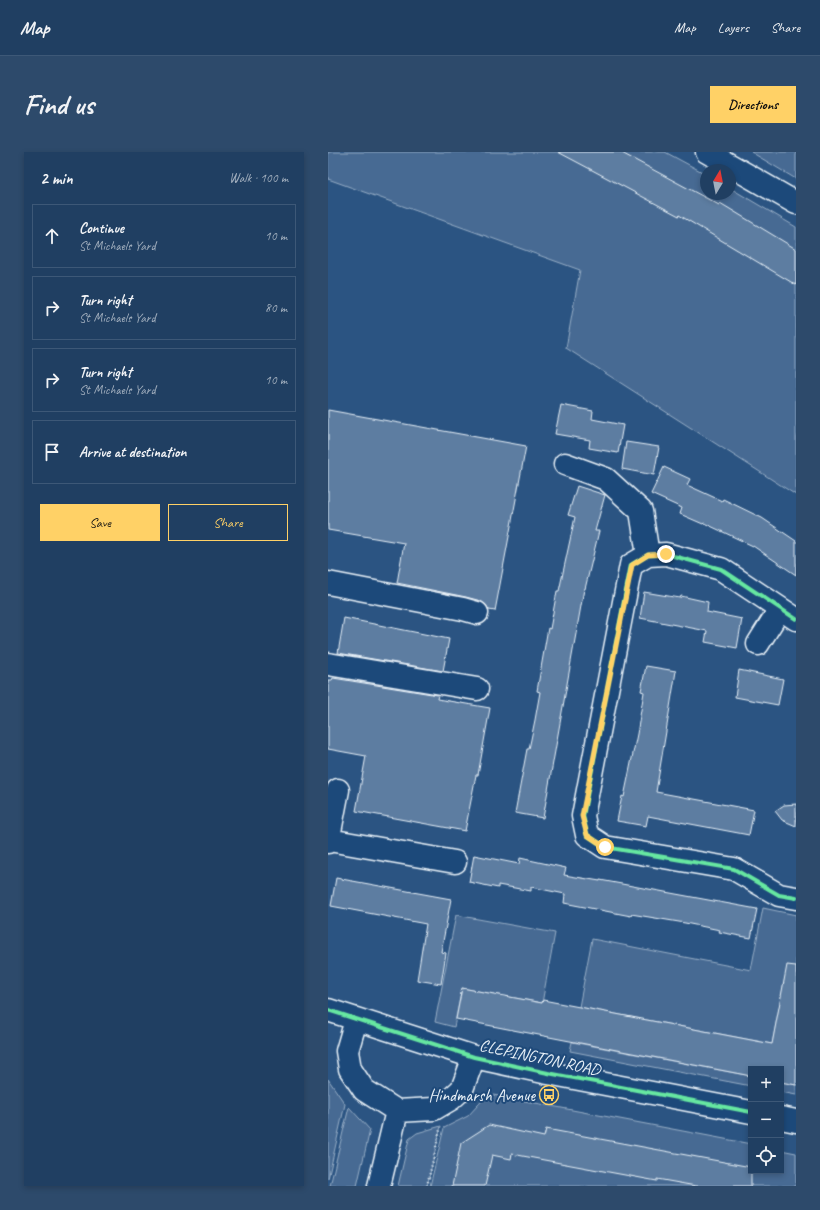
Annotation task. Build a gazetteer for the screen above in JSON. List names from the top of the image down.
{
  "streets": {
    "street": ["CLEPINGTON ROAD"]
  },
  "places": {
    "bus stop": ["Hindmarsh Avenue"]
  },
  "north": "top",
  "page": {
    "header": "Map",
    "nav": ["Map", "Layers", "Share"],
    "buttons": [
      "Directions",
      ["Save", "Share"]
    ],
    "title": "Find us",
    "heading": ["2 min", "Walk · 100 m"],
    "list": [
      ["Continue", "St Michaels Yard", "10 m"],
      ["Turn right", "St Michaels Yard", "80 m"],
      ["Turn right", "St Michaels Yard", "10 m"],
      "Arrive at destination"
    ],
    "map_buttons": ["+", "−"]
  }
}
